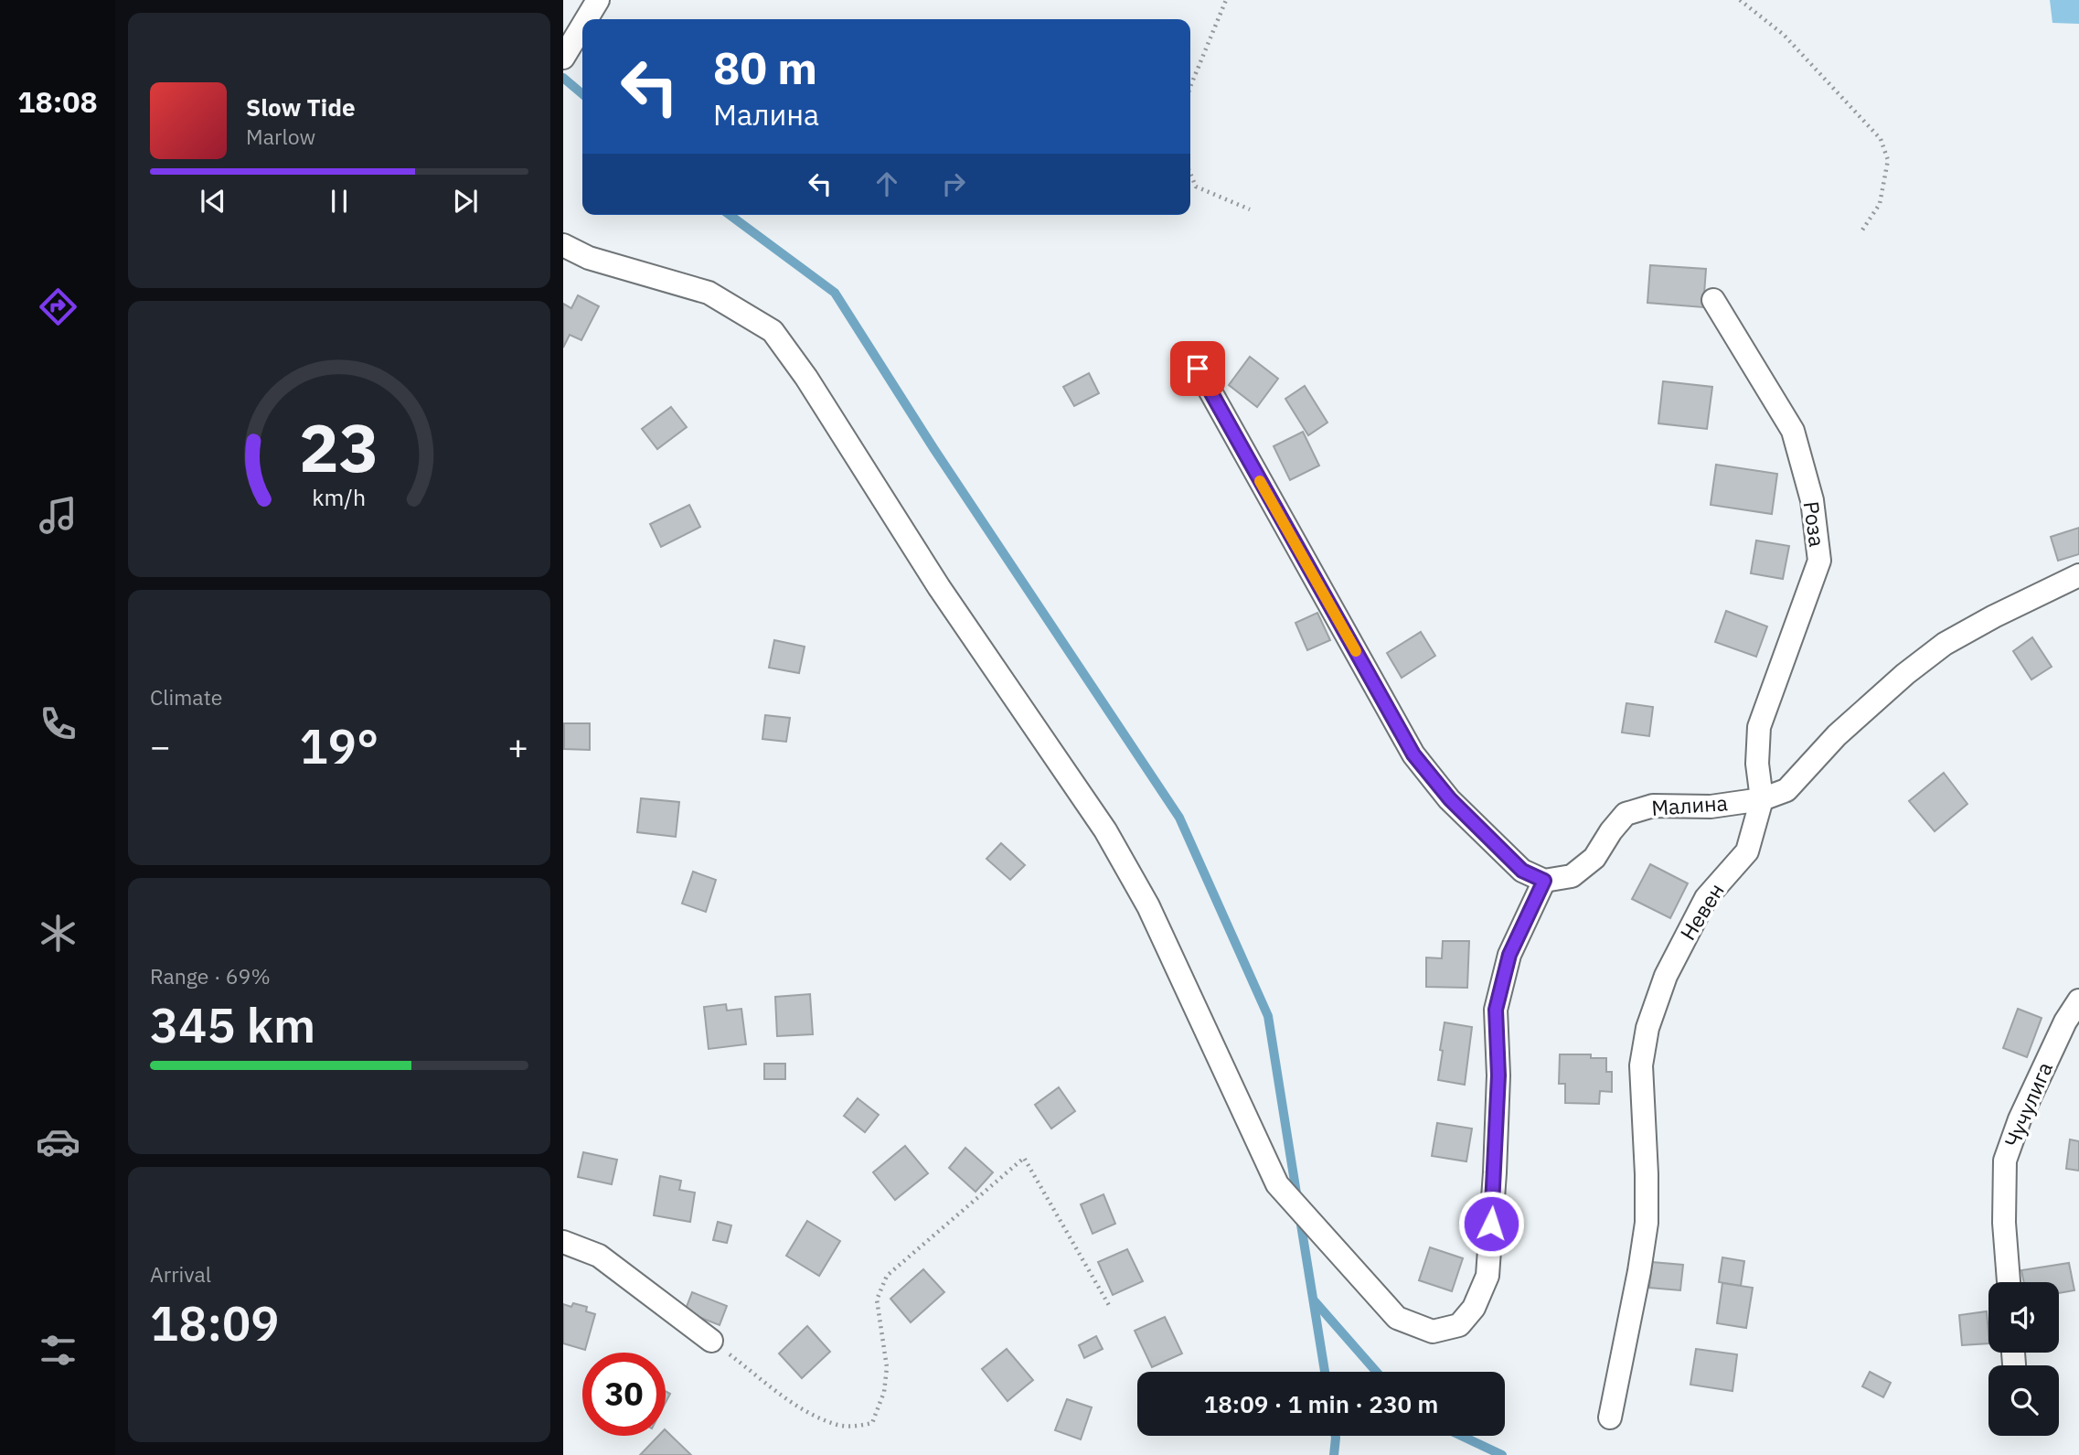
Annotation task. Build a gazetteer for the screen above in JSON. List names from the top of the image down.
{
  "streets": {
    "street": [
      "Роза",
      "Малина",
      "Невен",
      "Чучулига"
    ]
  },
  "crossings": [
    ["Роза", "Малина"],
    ["Роза", "Невен"],
    ["Малина", "Невен"]
  ],
  "page": {
    "tabs": "18:08",
    "turn": ["80 m", "Малина"],
    "song": ["Slow Tide", "Marlow"],
    "tile": [
      "Climate",
      ["Range · 69%", "345 km"],
      ["Arrival", "18:09"]
    ],
    "heat": ["−", "19°", "+"],
    "limit": "30",
    "trip": "18:09 · 1 min · 230 m",
    "gauge": ["23", "km/h"]
  }
}
